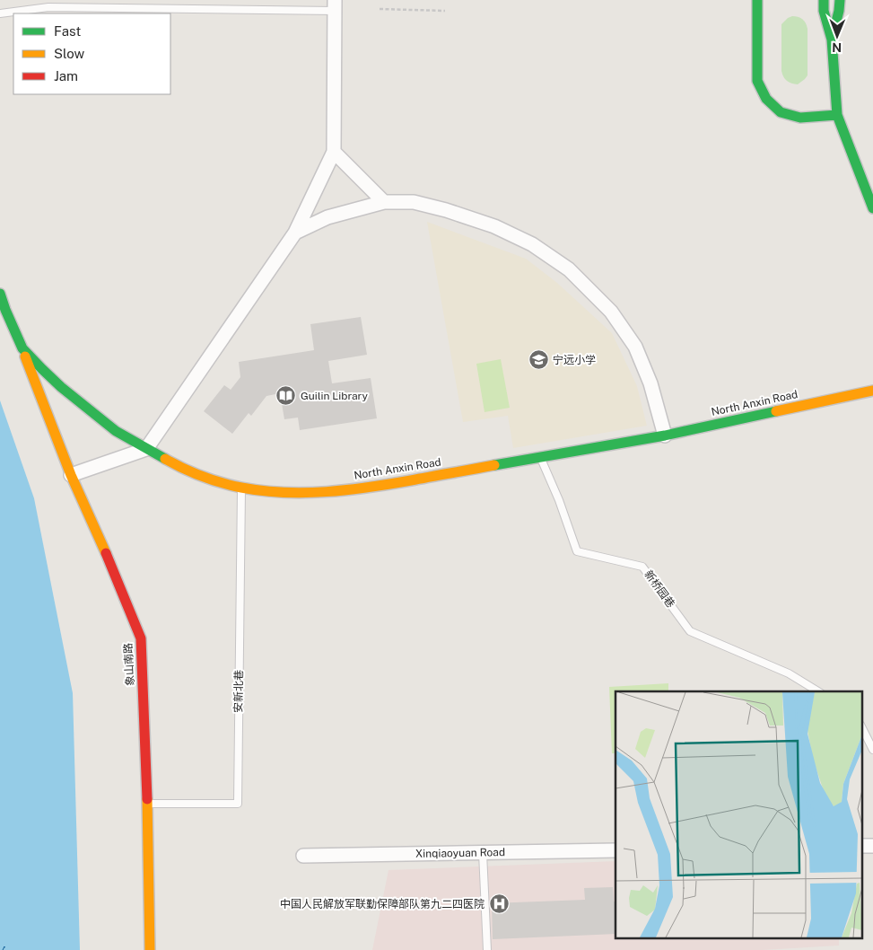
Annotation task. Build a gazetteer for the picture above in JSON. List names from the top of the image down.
{
  "streets": {
    "street": ["North Anxin Road", "象山南路", "Xinqiaoyuan Road"],
    "lane": ["新桥园巷", "安新北巷"]
  },
  "crossings": [
    ["North Anxin Road", "新桥园巷"],
    ["North Anxin Road", "象山南路"],
    ["North Anxin Road", "安新北巷"],
    ["象山南路", "安新北巷"]
  ],
  "places": {
    "school or university": ["宁远小学"],
    "library": ["Guilin Library"],
    "hospital": ["中国人民解放军联勤保障部队第九二四医院"]
  },
  "legend": ["Fast", "Slow", "Jam"],
  "north": "bottom"
}
